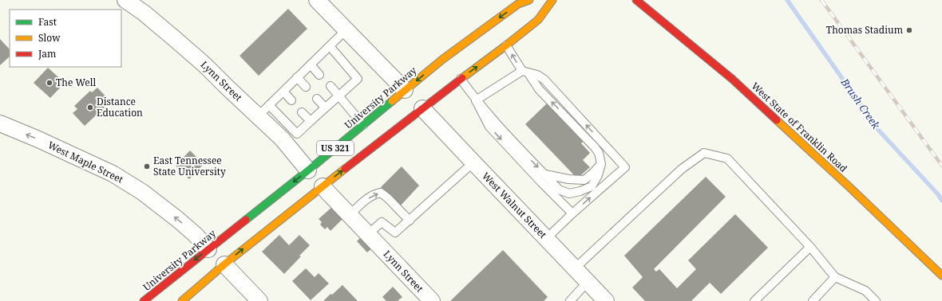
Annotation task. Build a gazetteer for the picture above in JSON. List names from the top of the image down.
{
  "streets": {
    "main road": ["University Parkway", "West State of Franklin Road", "US 321"],
    "street": ["Lynn Street", "West Maple Street", "West Walnut Street"]
  },
  "crossings": [
    ["Lynn Street", "University Parkway"],
    ["Lynn Street", "US 321"],
    ["University Parkway", "West Maple Street"],
    ["US 321", "West Walnut Street"]
  ],
  "one_way": ["West Maple Street"],
  "water": ["Brush Creek"],
  "places": [
    "Thomas Stadium",
    "The Well",
    "Distance Education",
    "East Tennessee State University"
  ],
  "legend": ["Fast", "Slow", "Jam"]
}
